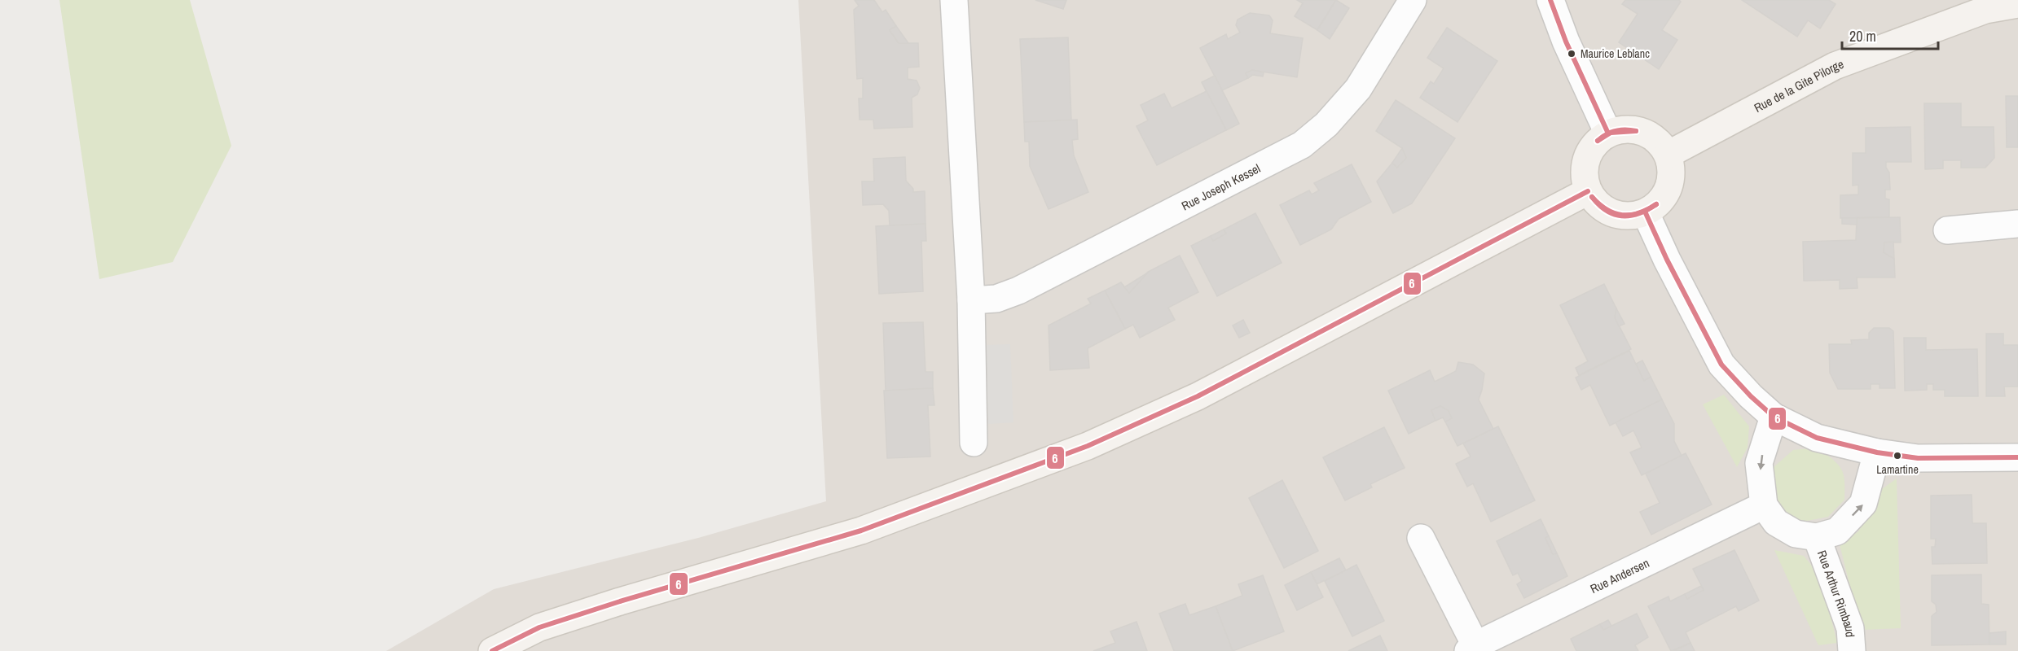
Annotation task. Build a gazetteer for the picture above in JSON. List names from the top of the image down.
{
  "streets": {
    "street": [
      "Rue de la Gite Pilorge",
      "Rue Joseph Kessel",
      "Rue Andersen",
      "Rue Arthur Rimbaud"
    ]
  },
  "crossings": [
    ["Rue Andersen", "Rue Arthur Rimbaud"]
  ],
  "one_way": ["Rue Arthur Rimbaud"],
  "places": ["Maurice Leblanc", "Lamartine"],
  "lines": ["transit line 6"],
  "scale_bar": "20 m"
}
